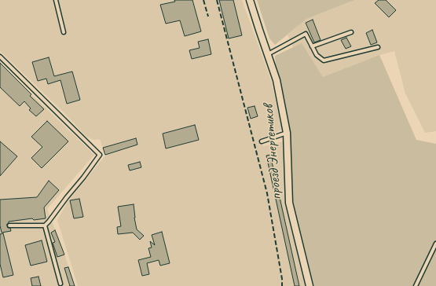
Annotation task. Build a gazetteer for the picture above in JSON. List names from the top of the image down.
{
  "streets": {
    "street": ["проезд Энергетиков"]
  }
}
